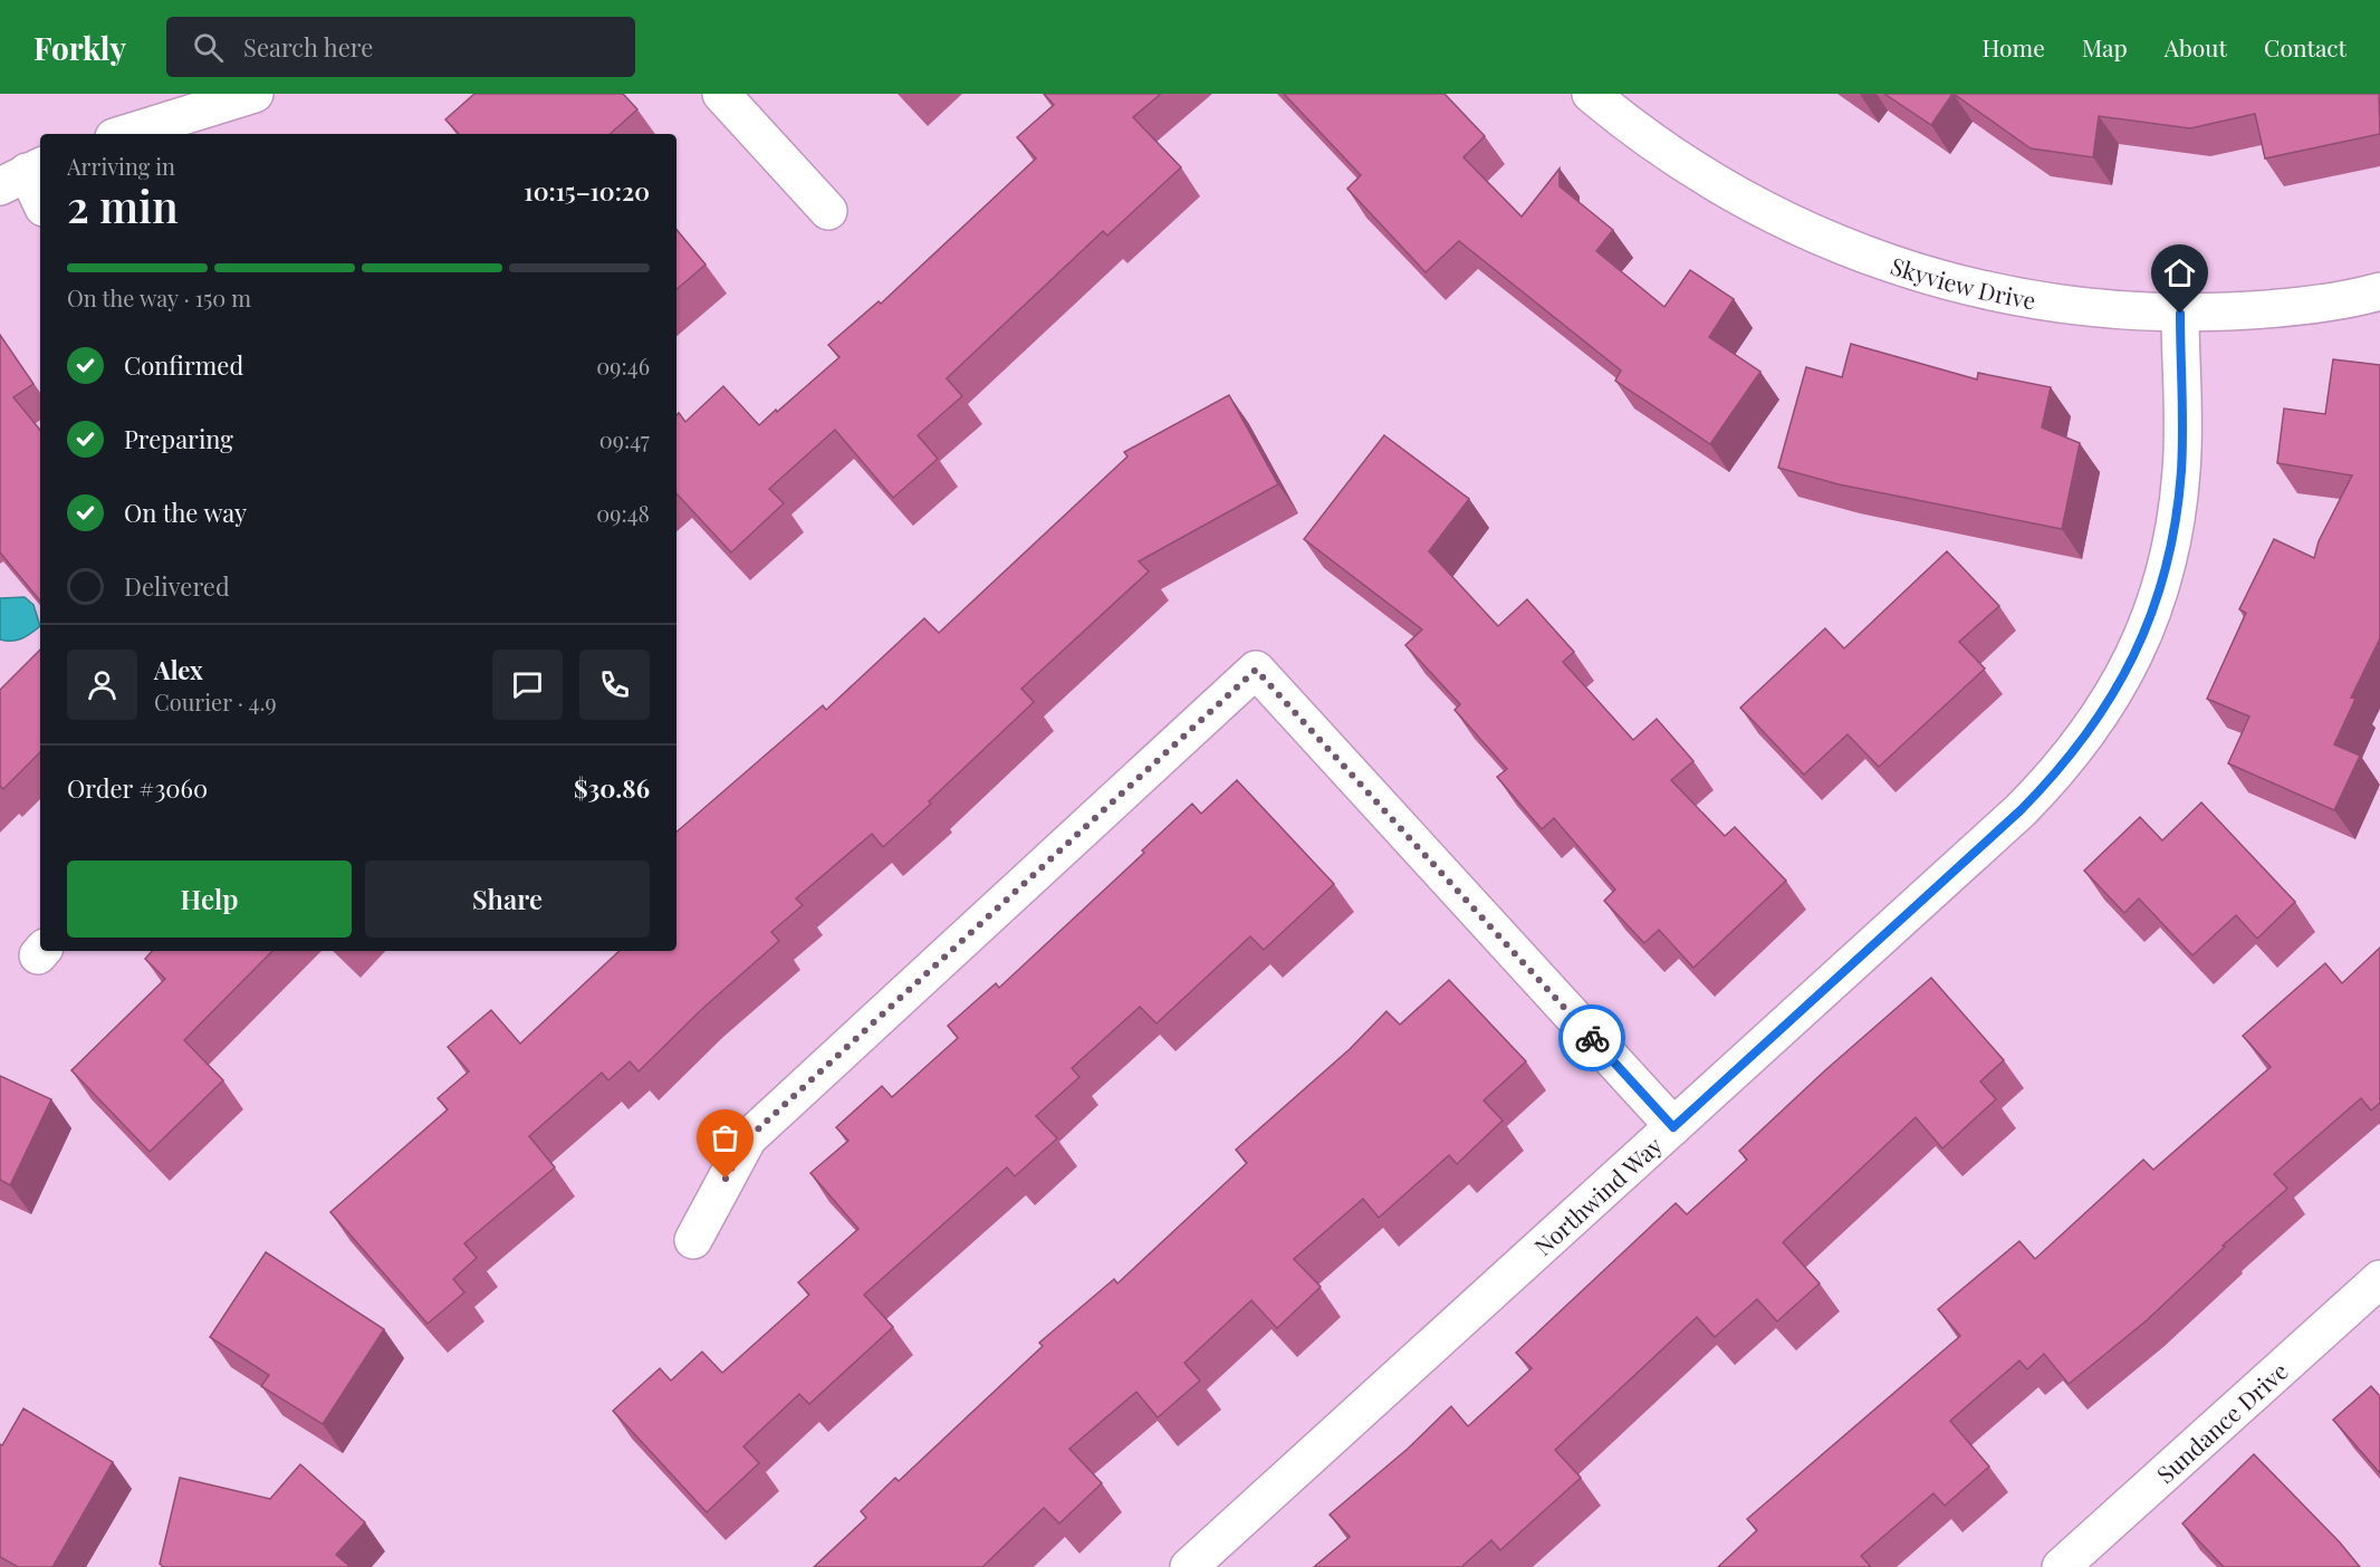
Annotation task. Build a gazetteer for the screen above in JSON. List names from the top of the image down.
{
  "streets": {
    "street": ["Skyview Drive", "Northwind Way", "Sundance Drive"]
  },
  "crossings": [
    ["Skyview Drive", "Northwind Way"]
  ],
  "page": {
    "header": "Forkly",
    "search": "Search here",
    "nav": [
      "Home",
      "Map",
      "About",
      "Contact"
    ],
    "heading": ["2 min", "Arriving in", "10:15–10:20"],
    "panel": [
      "Alex",
      "Courier · 4.9",
      "Order #3060",
      "$30.86"
    ],
    "bar": "On the way · 150 m",
    "list": [
      ["Confirmed", "09:46"],
      ["Preparing", "09:47"],
      ["On the way", "09:48"],
      "Delivered"
    ],
    "buttons": ["Help", "Share"]
  }
}
